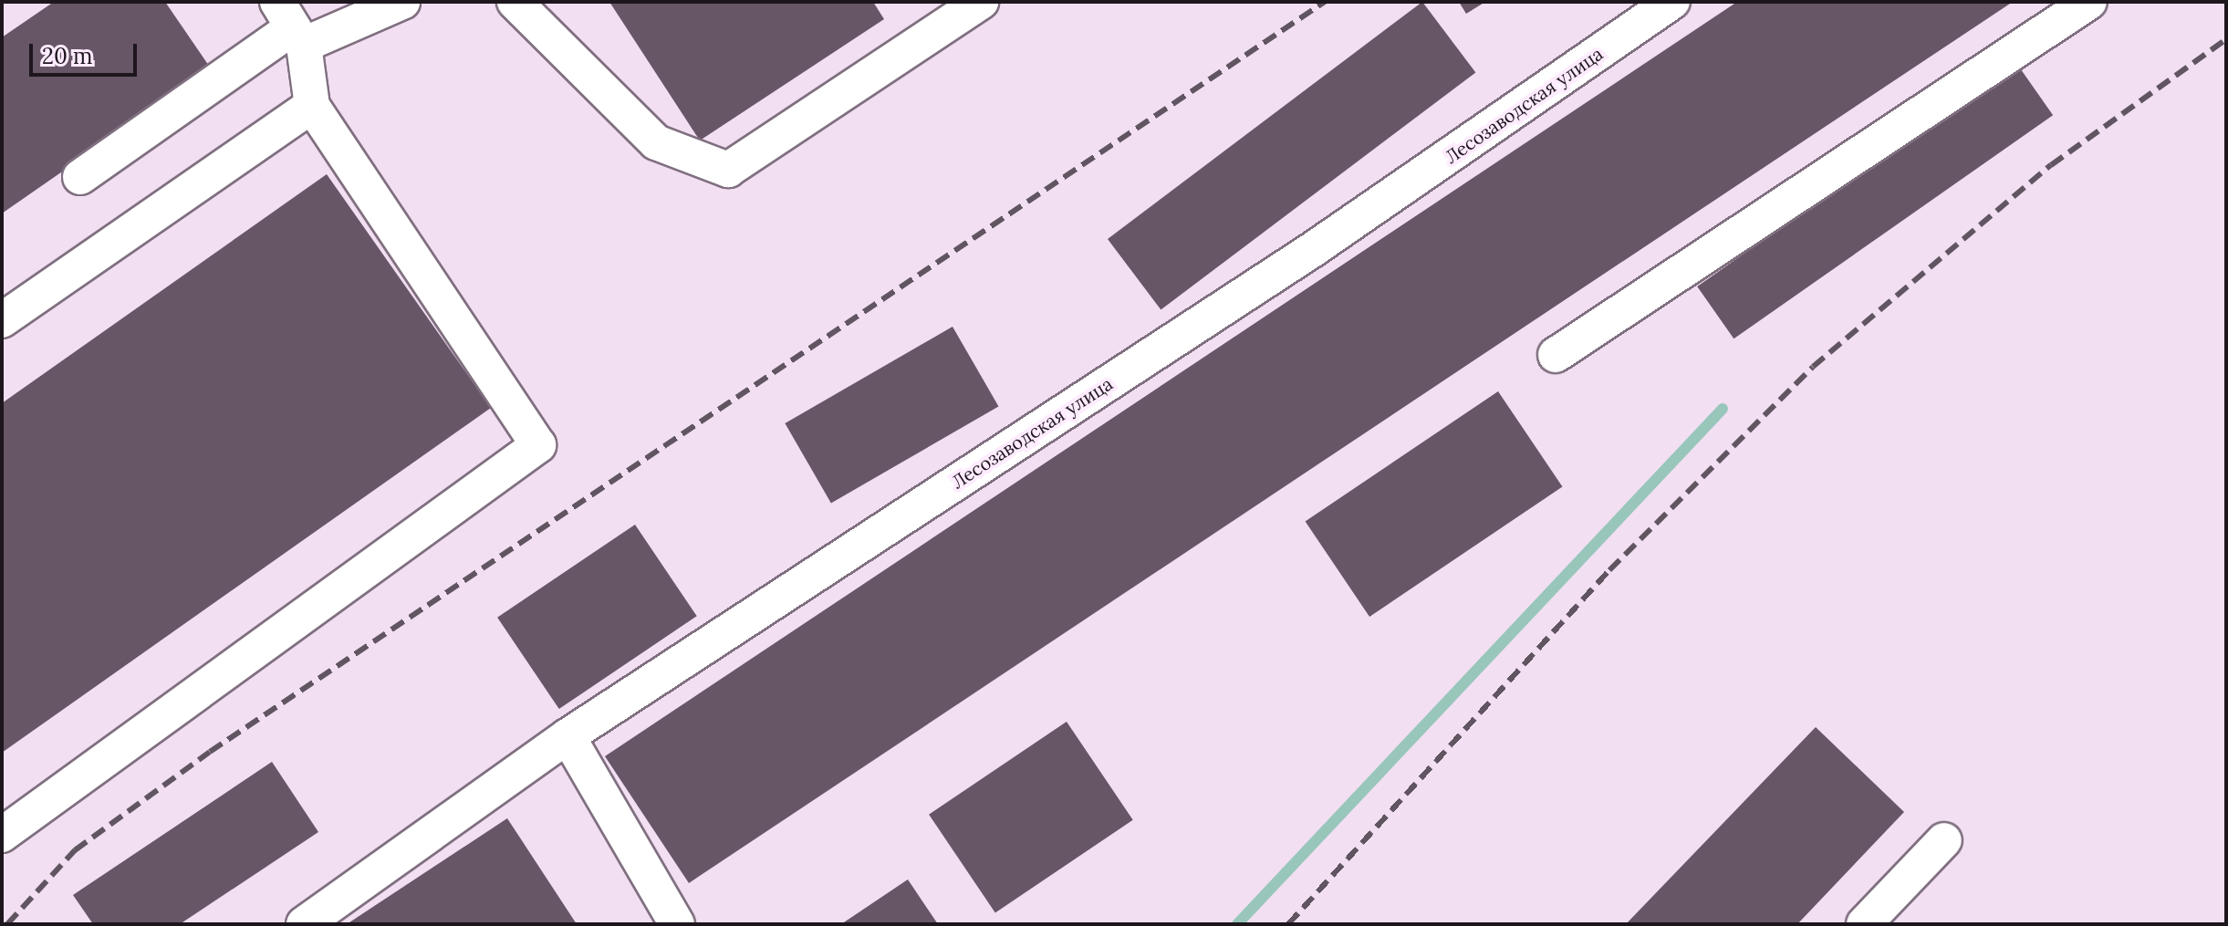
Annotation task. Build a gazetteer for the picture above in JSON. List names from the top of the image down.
{
  "streets": {
    "lane": ["Лесозаводская улица"]
  },
  "scale_bar": "20 m"
}
